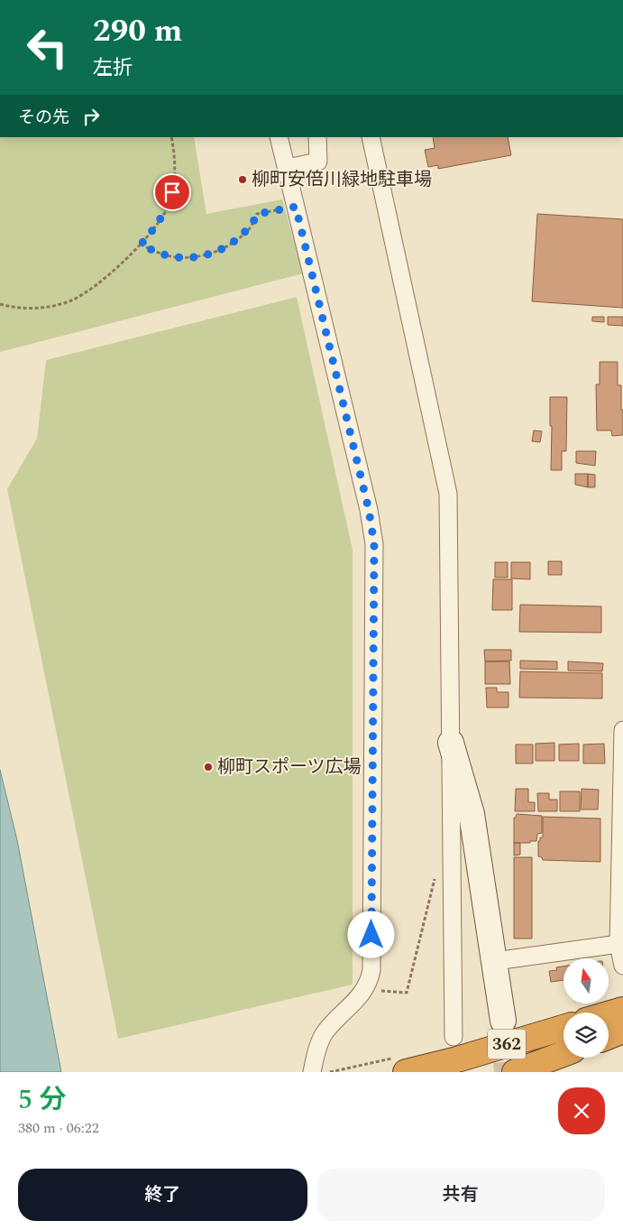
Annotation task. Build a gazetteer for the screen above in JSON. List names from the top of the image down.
{
  "streets": {
    "highway": ["362"]
  },
  "places": ["柳町安倍川緑地駐車場", "柳町スポーツ広場"],
  "north": "top",
  "page": {
    "turn": ["290 m", "左折"],
    "then": "その先",
    "heading": ["5 分", "380 m · 06:22"],
    "buttons": ["終了", "共有"]
  }
}
